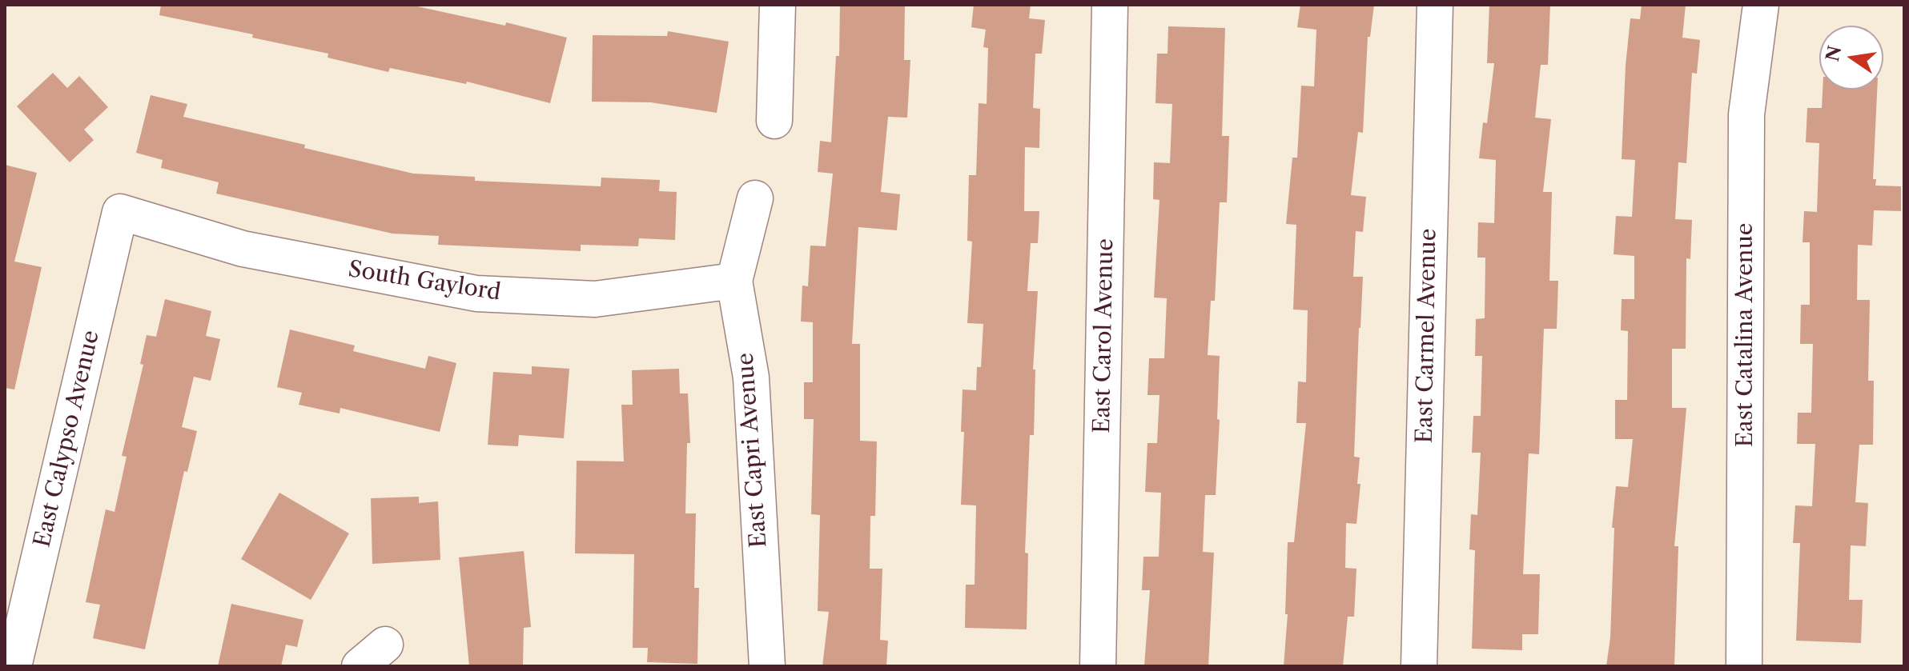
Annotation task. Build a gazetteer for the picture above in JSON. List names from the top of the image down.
{
  "streets": {
    "street": [
      "South Gaylord",
      "East Catalina Avenue",
      "East Carol Avenue",
      "East Carmel Avenue",
      "East Calypso Avenue",
      "East Capri Avenue"
    ]
  },
  "crossings": [
    ["South Gaylord", "East Calypso Avenue"],
    ["South Gaylord", "East Capri Avenue"]
  ],
  "north": "left"
}
